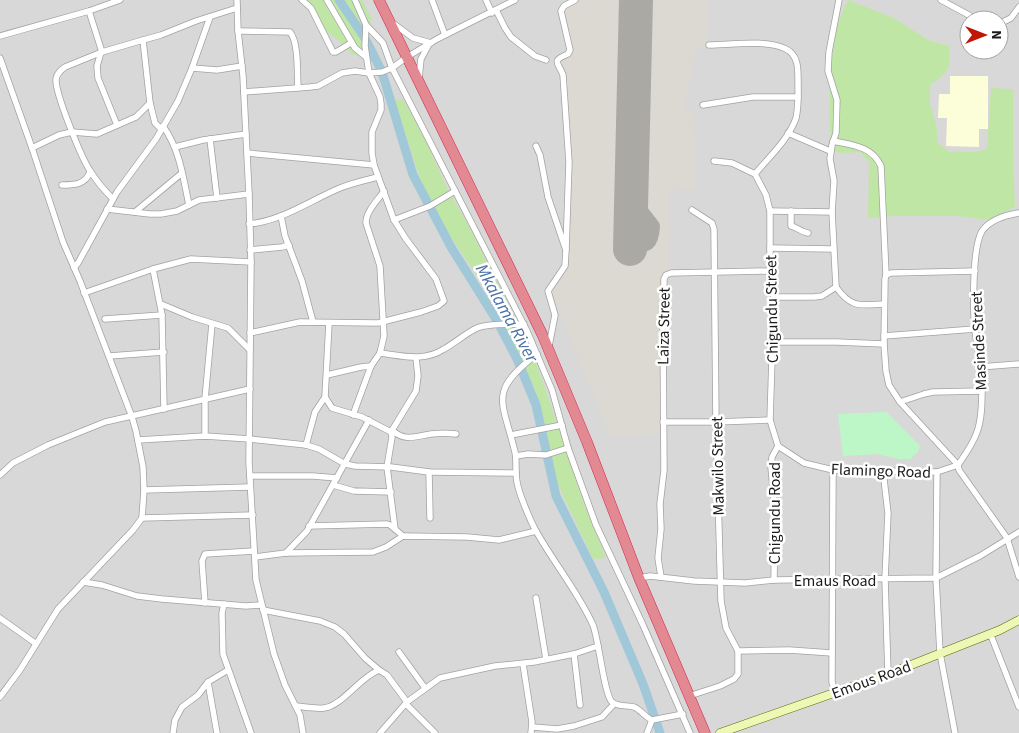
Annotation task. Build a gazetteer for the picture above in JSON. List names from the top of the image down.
{
  "streets": {
    "street": [
      "Chigundu Street",
      "Laiza Street",
      "Masinde Street",
      "Makwilo Street",
      "Flamingo Road",
      "Chigundu Road",
      "Emaus Road",
      "Emous Road"
    ]
  },
  "crossings": [
    ["Chigundu Street", "Laiza Street"],
    ["Chigundu Street", "Flamingo Road"],
    ["Chigundu Street", "Chigundu Road"],
    ["Laiza Street", "Makwilo Street"],
    ["Laiza Street", "Emaus Road"],
    ["Masinde Street", "Flamingo Road"],
    ["Makwilo Street", "Emaus Road"],
    ["Flamingo Road", "Chigundu Road"],
    ["Chigundu Road", "Emaus Road"]
  ],
  "water": ["Mkalama River"],
  "north": "right"
}
